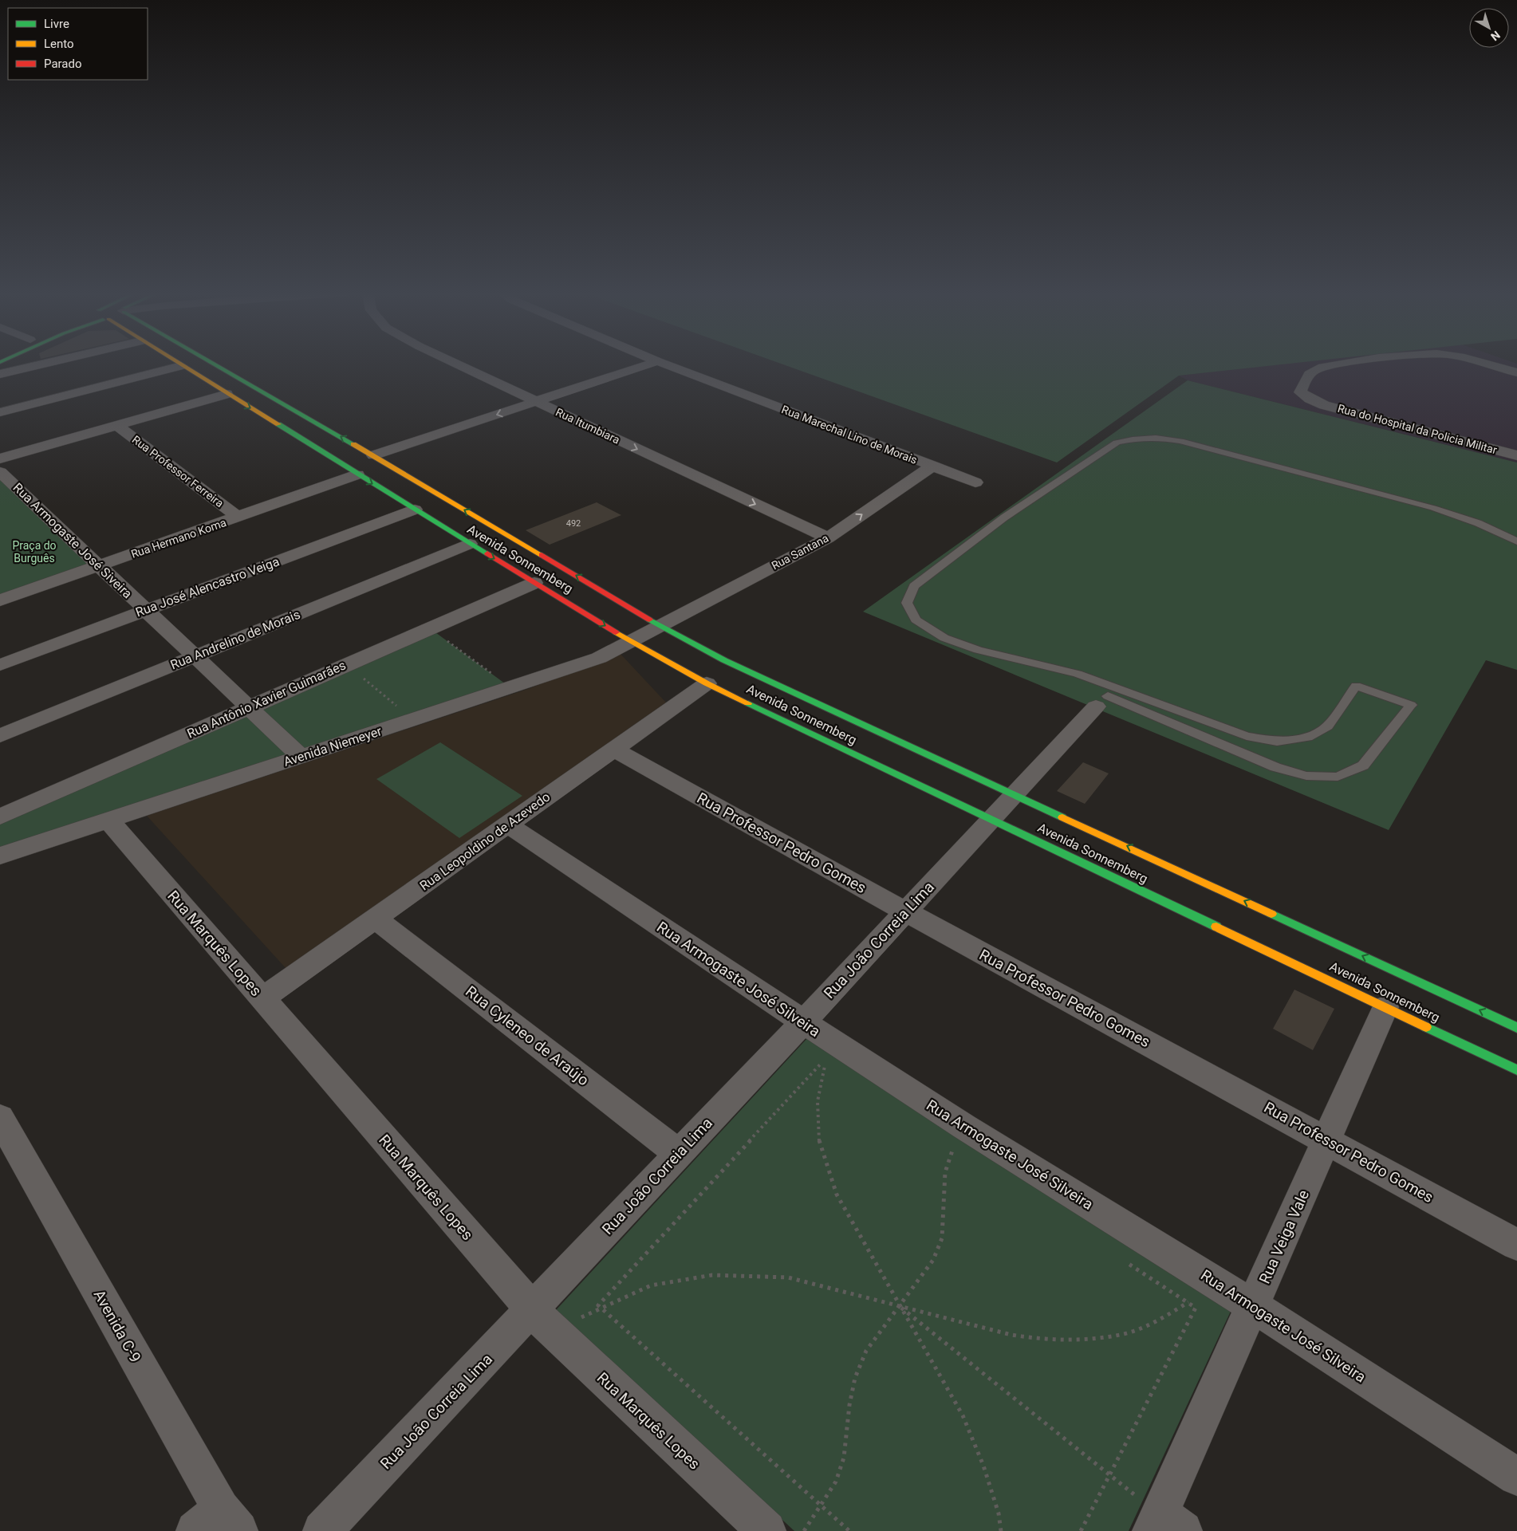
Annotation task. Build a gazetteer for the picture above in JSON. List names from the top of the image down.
{
  "streets": {
    "street": [
      "Rua Itumbiara",
      "Rua do Hospital da Policia Militar",
      "Rua Marechal Lino de Morais",
      "Rua Professor Ferreira",
      "Rua Hermano Koma",
      "Rua Armogaste José Siveira",
      "Rua Santana",
      "Avenida Sonnemberg",
      "Rua José Alencastro Veiga",
      "Rua Andrelino de Morais",
      "Rua Antônio Xavier Guimarães",
      "Avenida Niemeyer",
      "Rua Leopoldino de Azevedo",
      "Rua Professor Pedro Gomes",
      "Rua João Correia Lima",
      "Rua Marquês Lopes",
      "Rua Armogaste José Silveira",
      "Rua Cyleneo de Araújo",
      "Rua Veiga Vale",
      "Avenida C-9"
    ]
  },
  "crossings": [
    ["Rua Itumbiara", "Rua Santana"],
    ["Rua Marechal Lino de Morais", "Rua Santana"],
    ["Rua Professor Ferreira", "Rua Hermano Koma"],
    ["Rua Hermano Koma", "Rua Armogaste José Siveira"],
    ["Rua Hermano Koma", "Avenida Sonnemberg"],
    ["Rua Armogaste José Siveira", "Rua José Alencastro Veiga"],
    ["Rua Armogaste José Siveira", "Rua Andrelino de Morais"],
    ["Rua Armogaste José Siveira", "Rua Antônio Xavier Guimarães"],
    ["Rua Armogaste José Siveira", "Avenida Niemeyer"],
    ["Rua Santana", "Avenida Sonnemberg"],
    ["Rua Santana", "Avenida Niemeyer"],
    ["Avenida Sonnemberg", "Rua José Alencastro Veiga"],
    ["Avenida Sonnemberg", "Rua Andrelino de Morais"],
    ["Avenida Sonnemberg", "Rua Antônio Xavier Guimarães"],
    ["Avenida Sonnemberg", "Avenida Niemeyer"],
    ["Avenida Sonnemberg", "Rua Leopoldino de Azevedo"],
    ["Avenida Sonnemberg", "Rua João Correia Lima"],
    ["Avenida Sonnemberg", "Rua Veiga Vale"],
    ["Avenida Niemeyer", "Rua Marquês Lopes"],
    ["Rua Leopoldino de Azevedo", "Rua Professor Pedro Gomes"],
    ["Rua Leopoldino de Azevedo", "Rua Marquês Lopes"],
    ["Rua Leopoldino de Azevedo", "Rua Armogaste José Silveira"],
    ["Rua Leopoldino de Azevedo", "Rua Cyleneo de Araújo"],
    ["Rua Professor Pedro Gomes", "Rua João Correia Lima"],
    ["Rua Professor Pedro Gomes", "Rua Veiga Vale"],
    ["Rua João Correia Lima", "Rua Marquês Lopes"],
    ["Rua João Correia Lima", "Rua Armogaste José Silveira"],
    ["Rua João Correia Lima", "Rua Cyleneo de Araújo"],
    ["Rua Armogaste José Silveira", "Rua Veiga Vale"]
  ],
  "one_way": ["Rua Itumbiara", "Rua Santana"],
  "parks": ["Praça do Burguês"],
  "house_numbers": ["492"],
  "legend": ["Livre", "Lento", "Parado"],
  "north": "bottom right"
}
